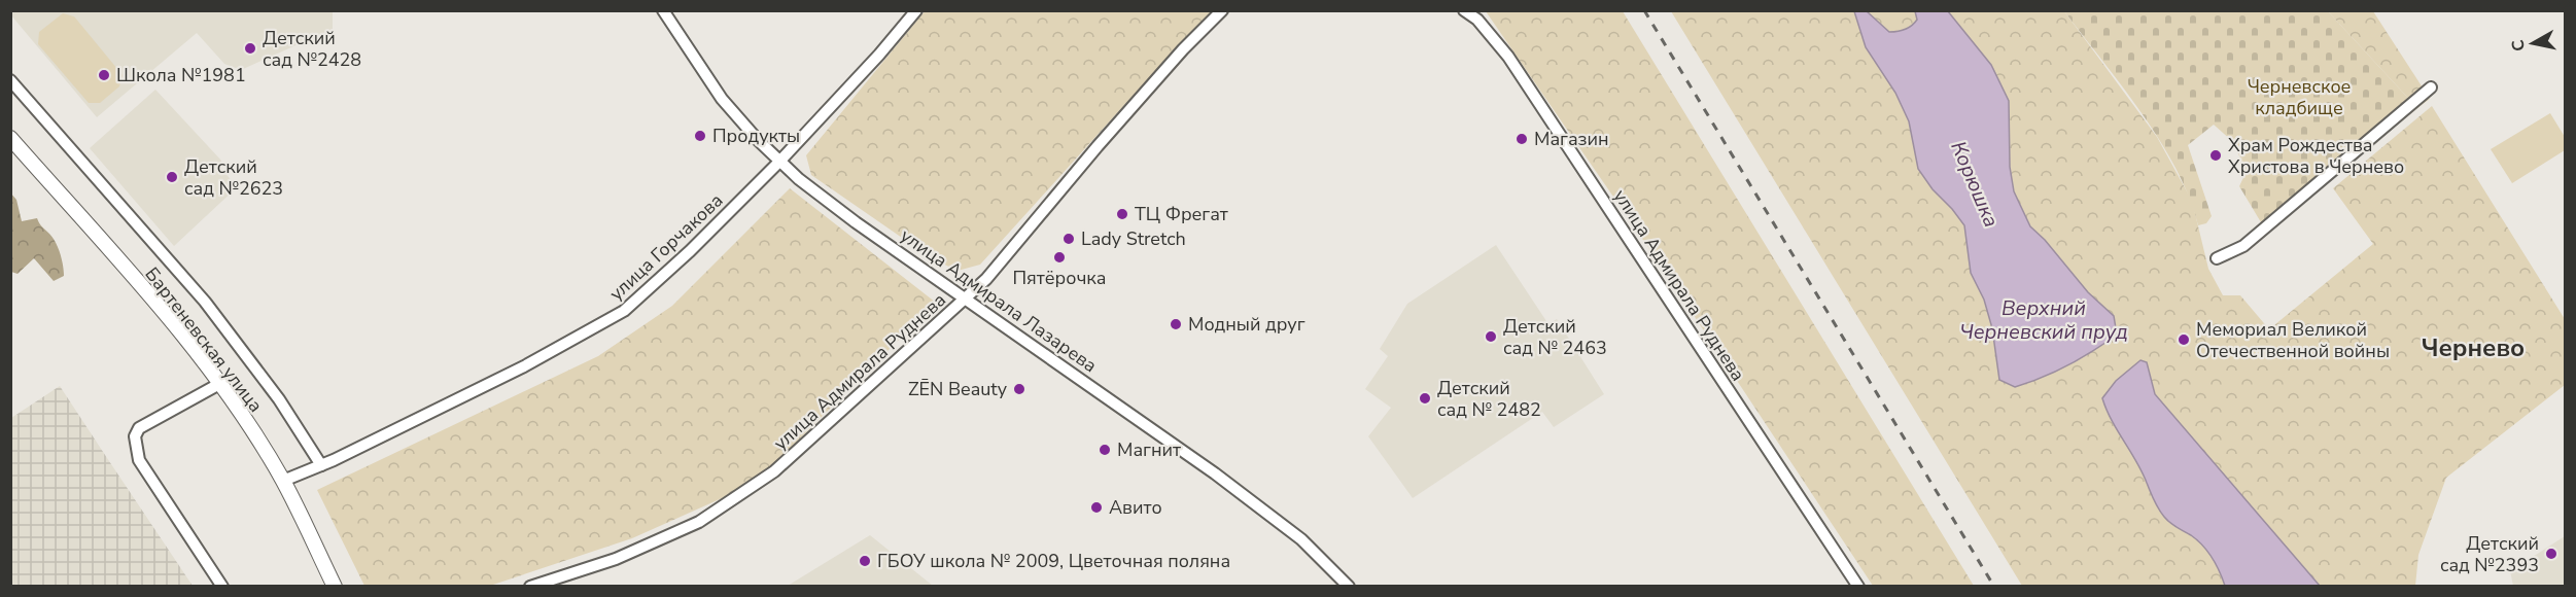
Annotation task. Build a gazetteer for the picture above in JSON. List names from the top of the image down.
{
  "streets": {
    "main road": ["Бартеневская улица"],
    "street": ["улица Горчакова", "улица Адмирала Руднева", "улица Адмирала Лазарева"]
  },
  "crossings": [
    ["улица Горчакова", "улица Адмирала Лазарева"],
    ["улица Горчакова", "Бартеневская улица"],
    ["улица Адмирала Руднева", "улица Адмирала Лазарева"]
  ],
  "districts": ["Чернево"],
  "water": ["Корюшка", "Верхний Черневский пруд"],
  "parks": ["Черневское кладбище"],
  "places": [
    "Детский сад №2428",
    "Школа №1981",
    "Продукты",
    "Магазин",
    "Храм Рождества Христова в Чернево",
    "Детский сад №2623",
    "ТЦ Фрегат",
    "Lady Stretch",
    "Пятёрочка",
    "Модный друг",
    "Детский сад № 2463",
    "Мемориал Великой Отечественной войны",
    "ZĒN Beauty",
    "Детский сад № 2482",
    "Магнит",
    "Авито",
    "Детский сад №2393",
    "ГБОУ школа № 2009, Цветочная поляна"
  ],
  "north": "left"
}
